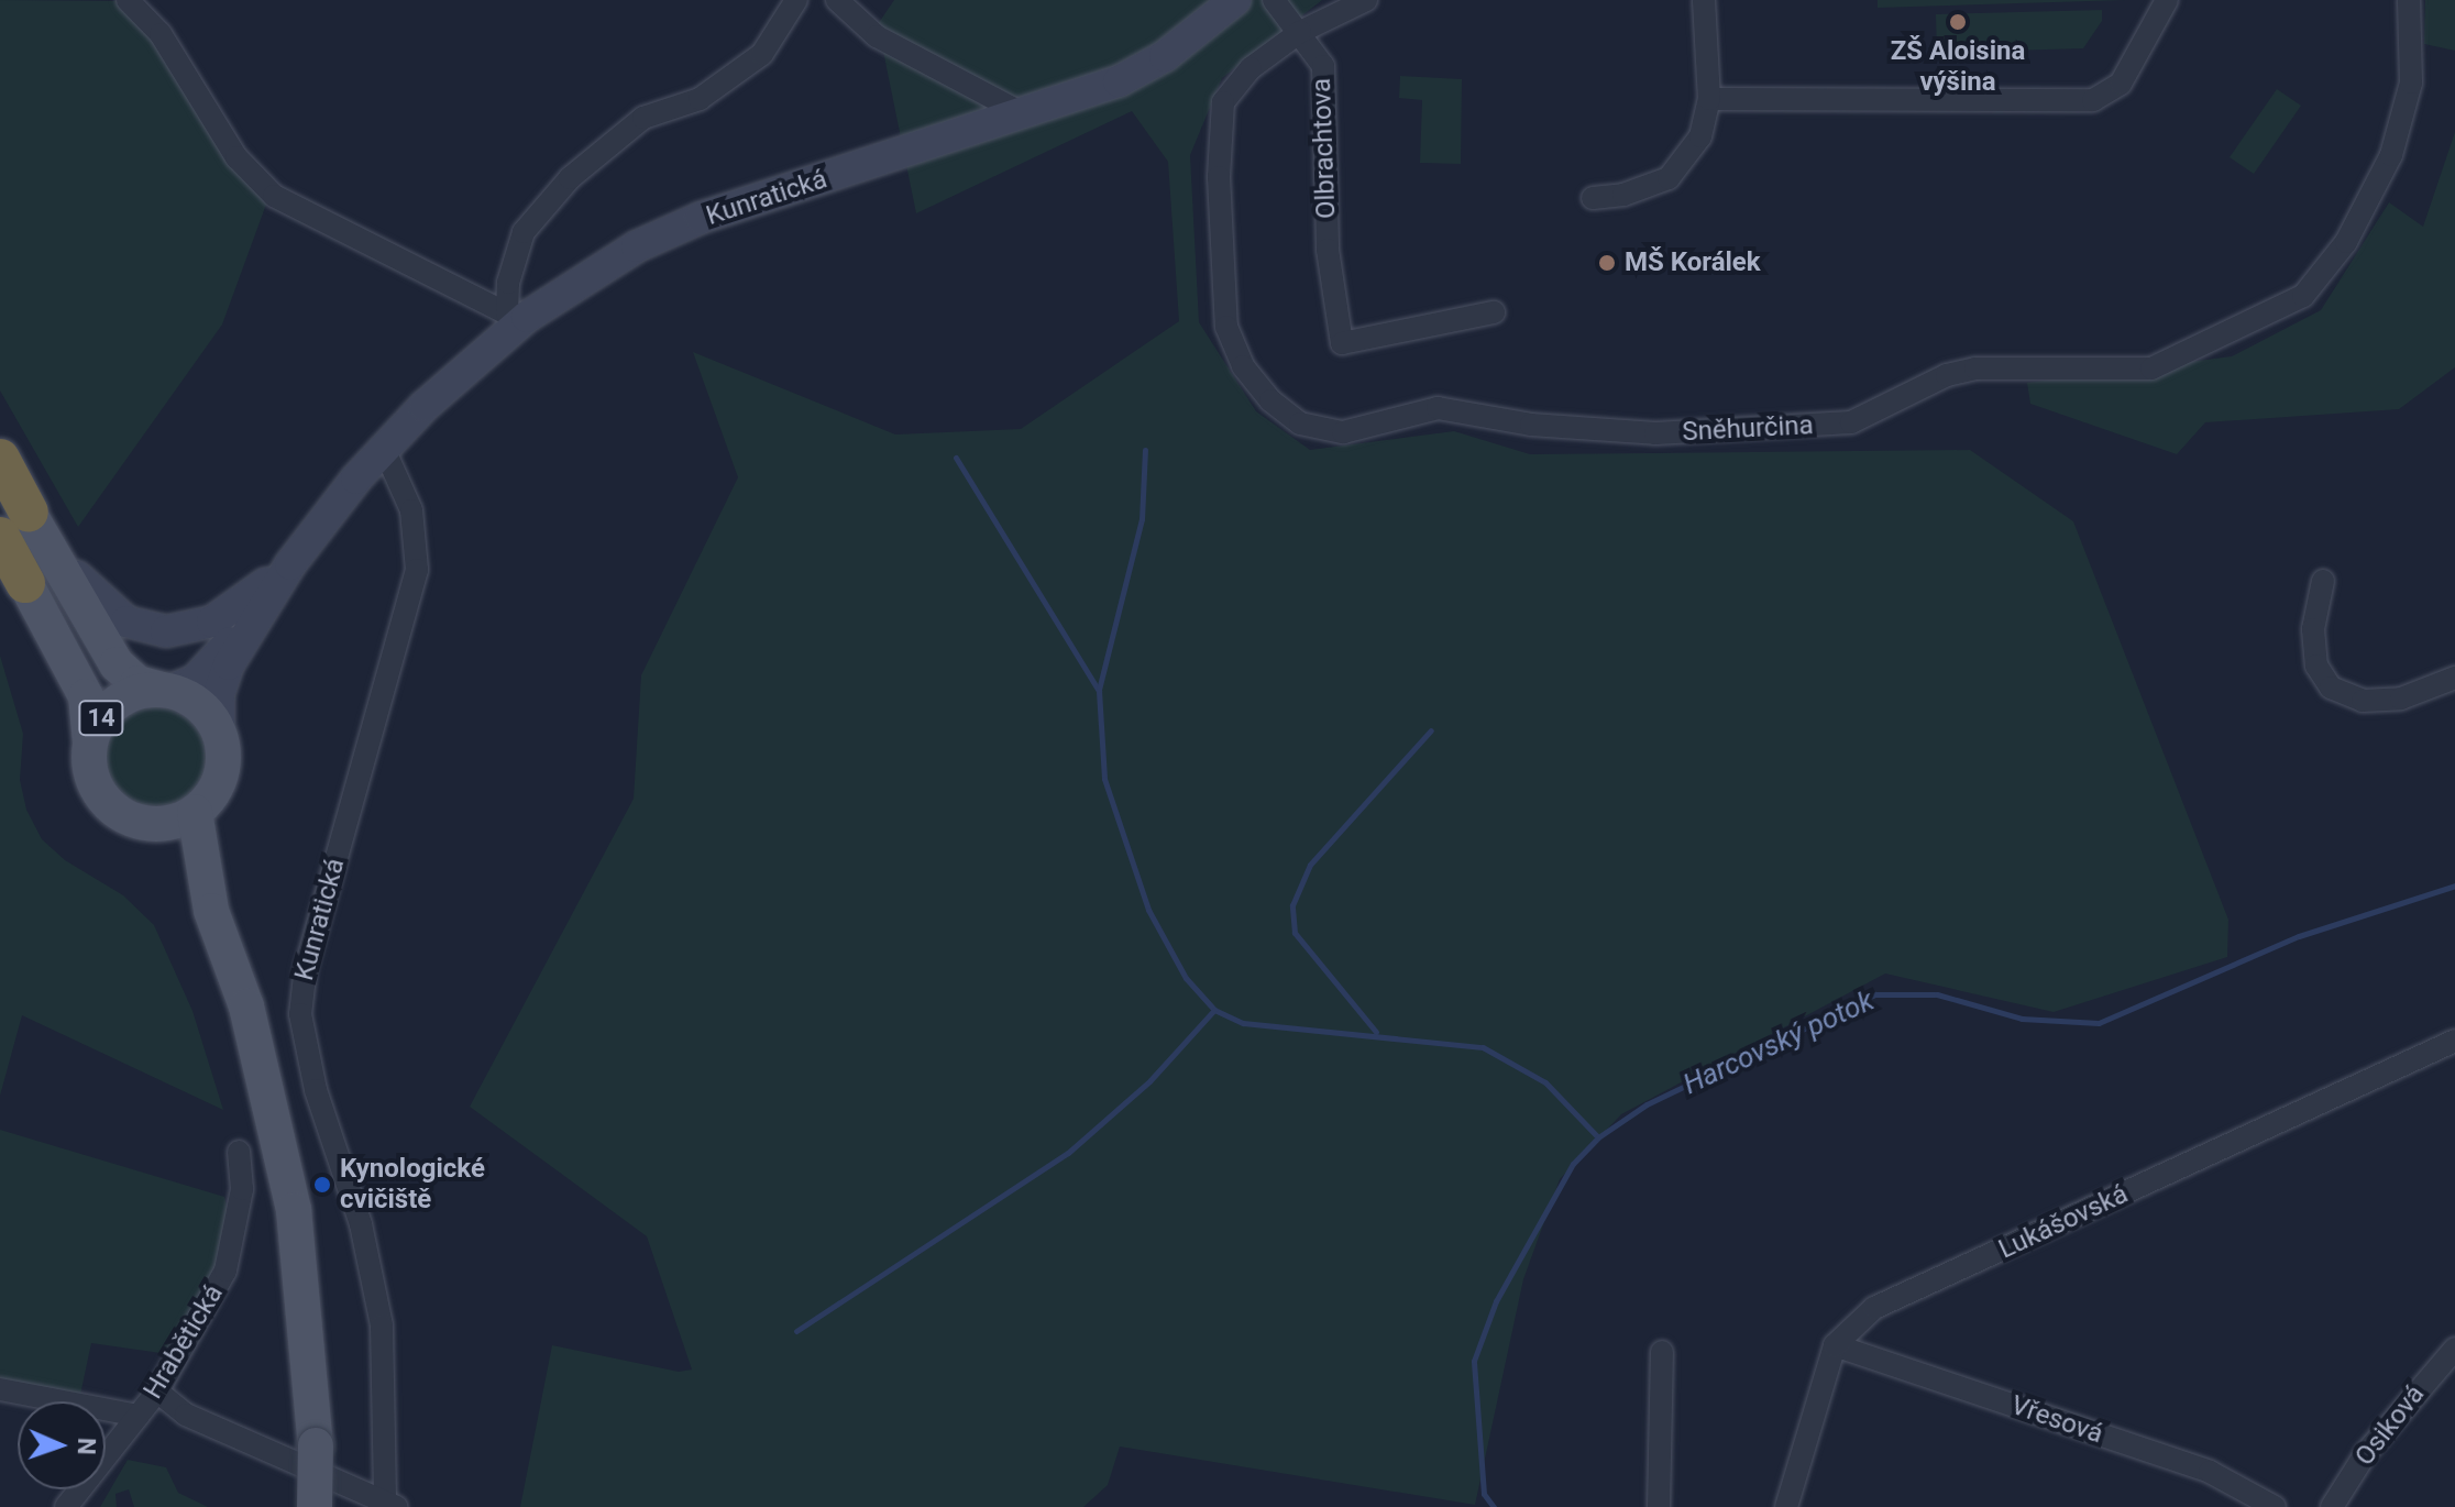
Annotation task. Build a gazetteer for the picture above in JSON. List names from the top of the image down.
{
  "streets": {
    "highway": ["14"],
    "main road": ["Kunratická"],
    "street": [
      "Olbrachtova",
      "Sněhurčina",
      "Lukášovská",
      "Hrabětická",
      "Vřesová",
      "Osiková"
    ]
  },
  "crossings": [
    ["Olbrachtova", "Sněhurčina"],
    ["Kunratická", "14"],
    ["Lukášovská", "Vřesová"]
  ],
  "water": ["Harcovský potok"],
  "places": ["ZŠ Aloisina výšina", "MŠ Korálek", "Kynologické cvičiště"],
  "north": "right"
}
